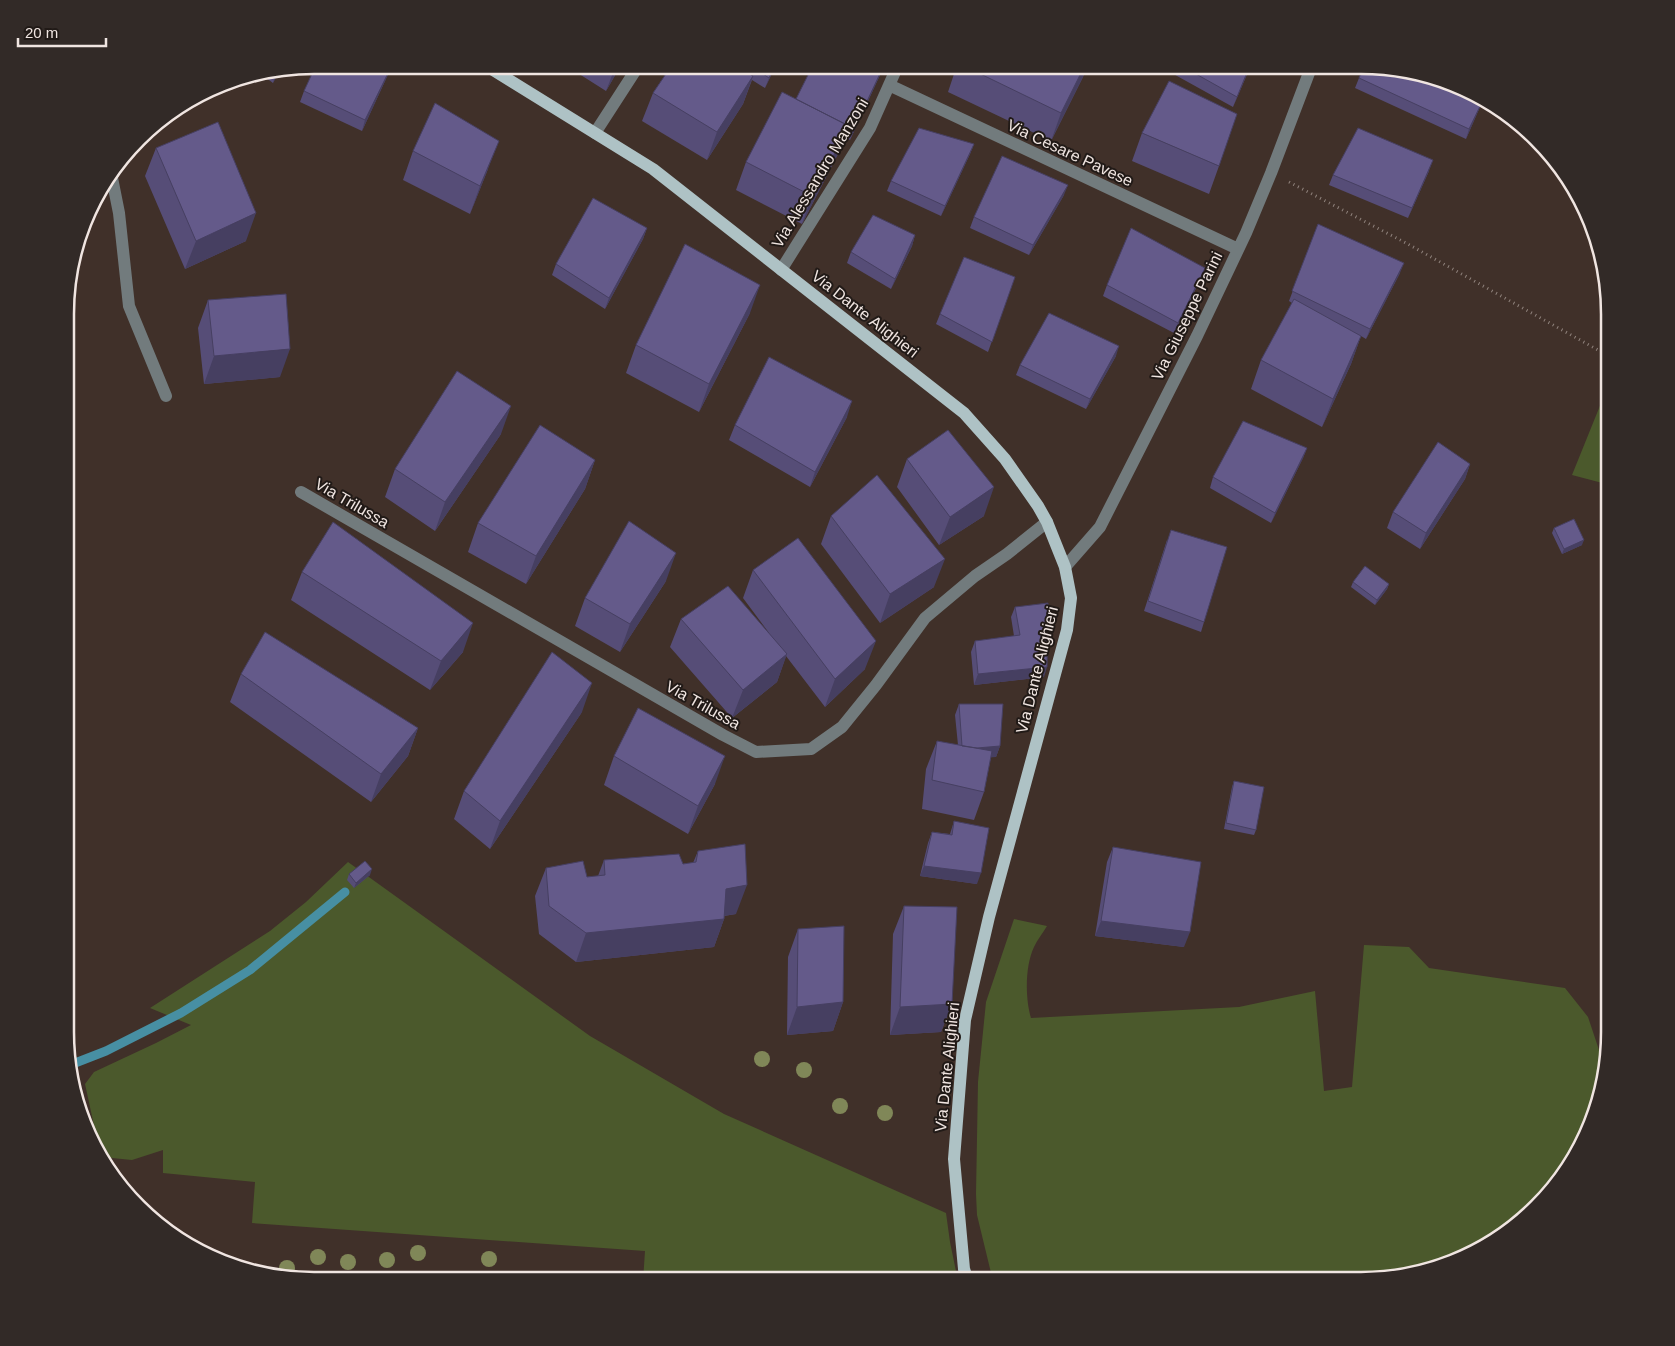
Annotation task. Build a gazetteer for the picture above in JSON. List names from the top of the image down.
{
  "streets": {
    "main road": ["Via Dante Alighieri"],
    "street": [
      "Via Cesare Pavese",
      "Via Alessandro Manzoni",
      "Via Giuseppe Parini",
      "Via Trilussa"
    ]
  },
  "crossings": [
    ["Via Cesare Pavese", "Via Alessandro Manzoni"],
    ["Via Cesare Pavese", "Via Giuseppe Parini"],
    ["Via Alessandro Manzoni", "Via Dante Alighieri"],
    ["Via Dante Alighieri", "Via Giuseppe Parini"],
    ["Via Dante Alighieri", "Via Trilussa"]
  ],
  "scale_bar": "20 m"
}
